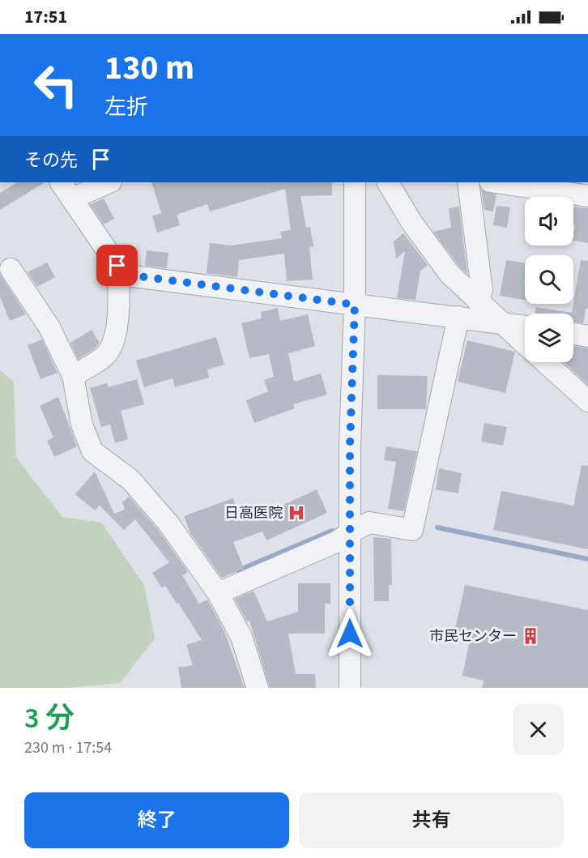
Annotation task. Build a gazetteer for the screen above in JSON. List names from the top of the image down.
{
  "places": {
    "hospital": ["日高医院"],
    "building": ["市民センター"]
  },
  "page": {
    "status": "17:51",
    "turn": ["130 m", "左折"],
    "then": "その先",
    "heading": ["3 分", "230 m · 17:54"],
    "buttons": ["終了", "共有"]
  }
}
